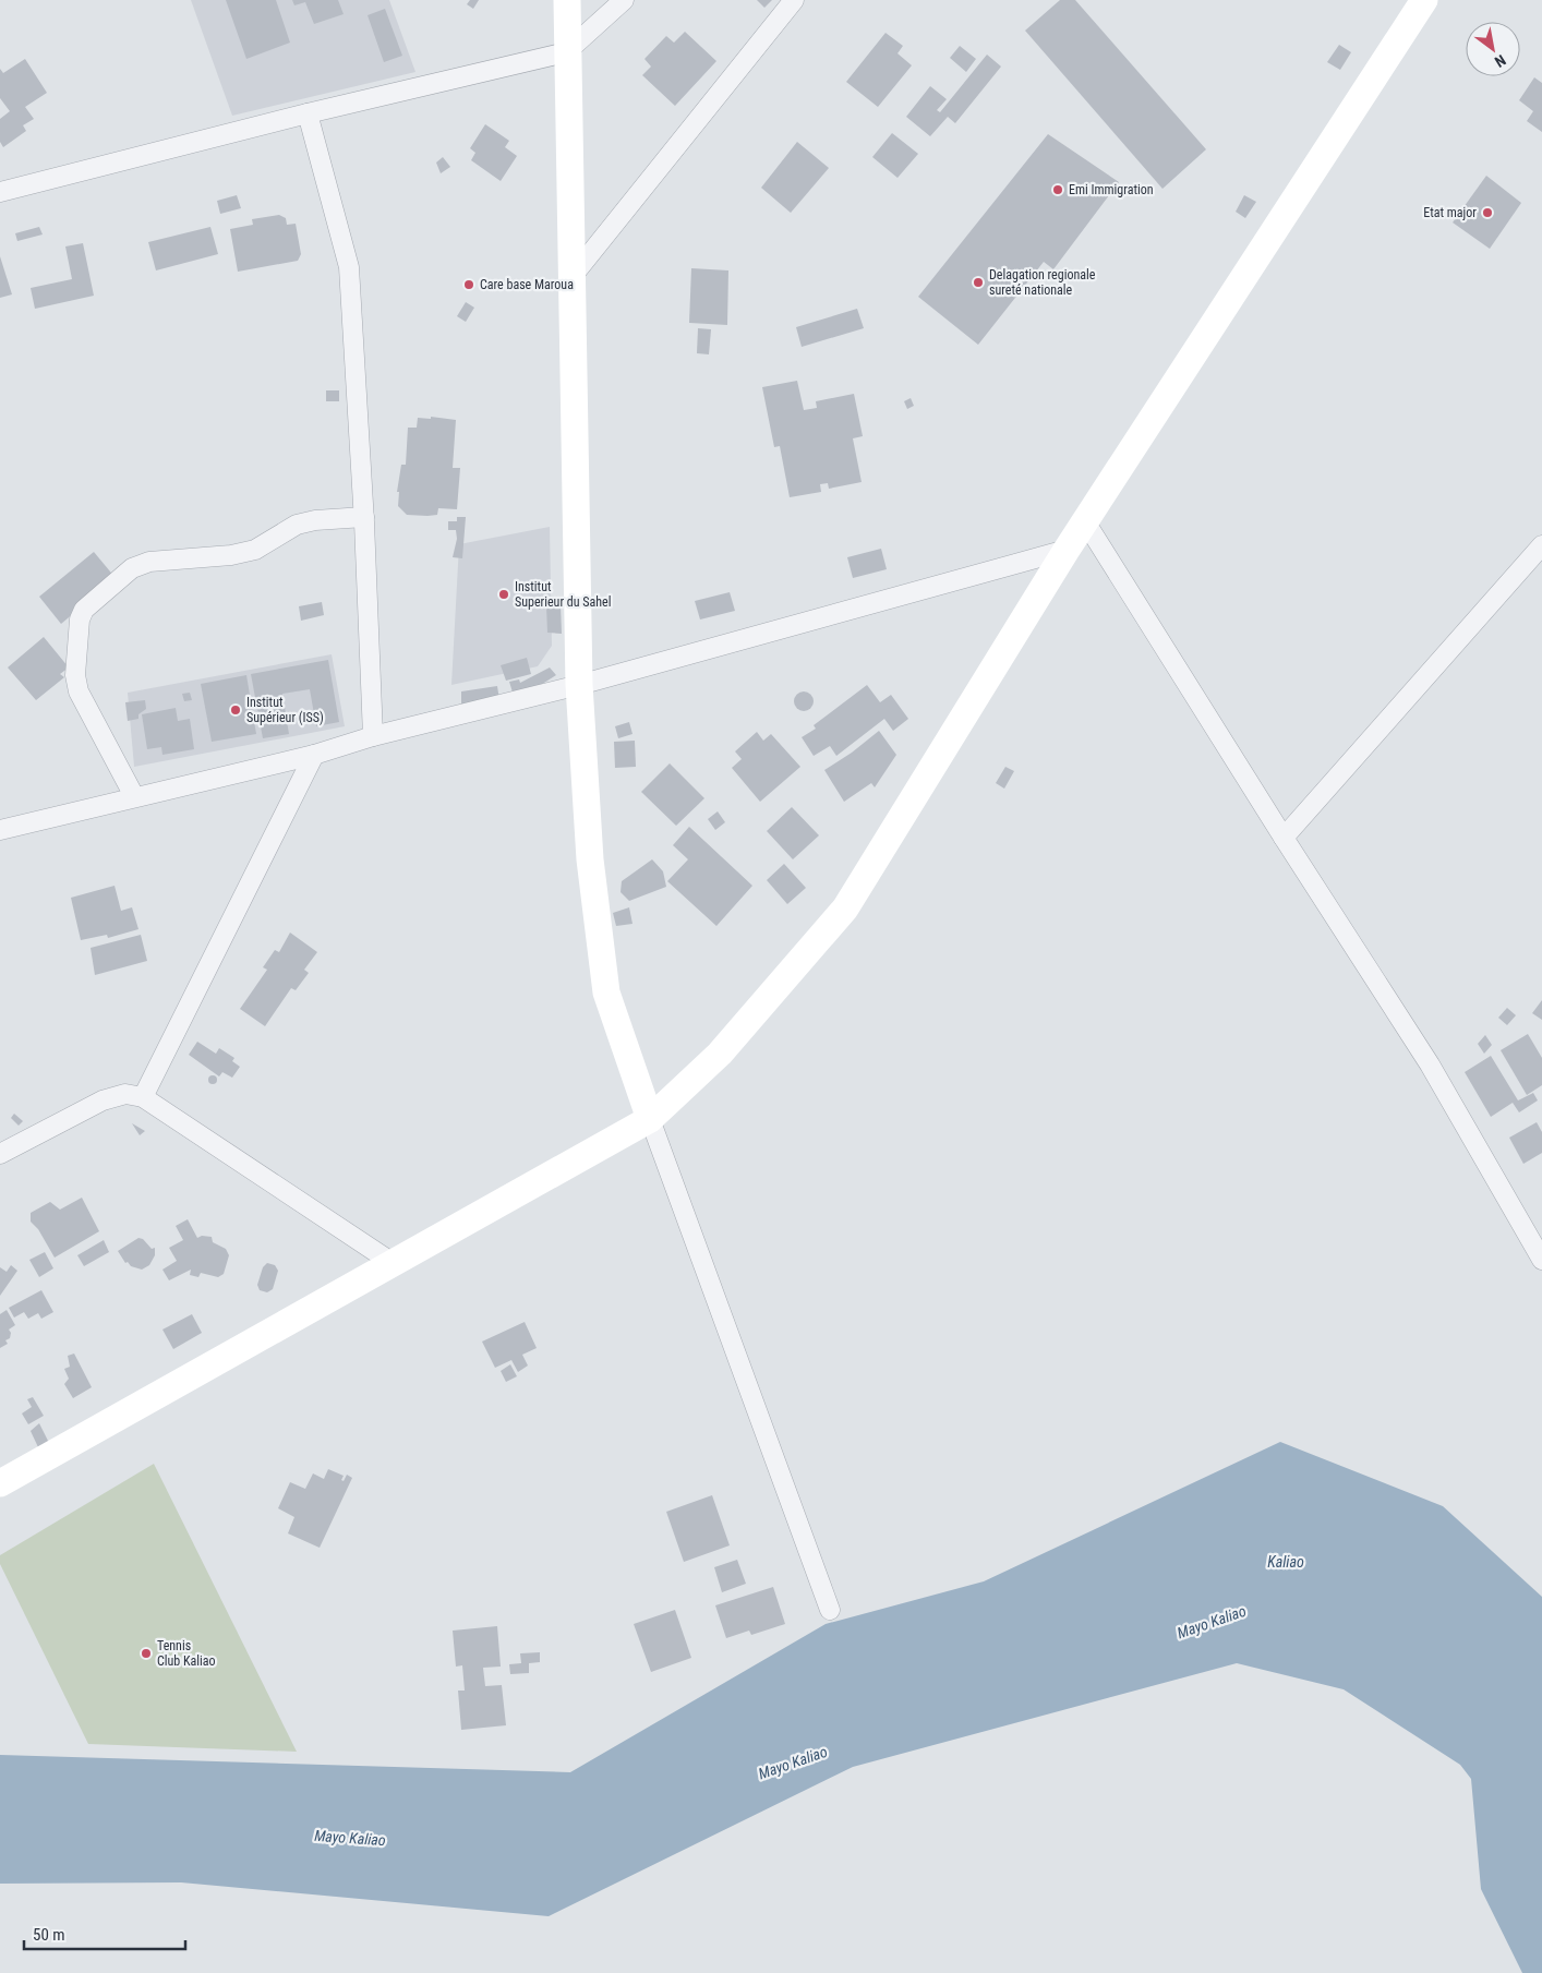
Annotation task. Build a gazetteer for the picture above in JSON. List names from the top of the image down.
{
  "water": ["Kaliao", "Mayo Kaliao"],
  "places": [
    "Emi Immigration",
    "Etat major",
    "Delagation regionale sureté nationale",
    "Care base Maroua",
    "Institut Superieur du Sahel",
    "Institut Supérieur (ISS)",
    "Tennis Club Kaliao"
  ],
  "scale_bar": "50 m",
  "north": "bottom right"
}
